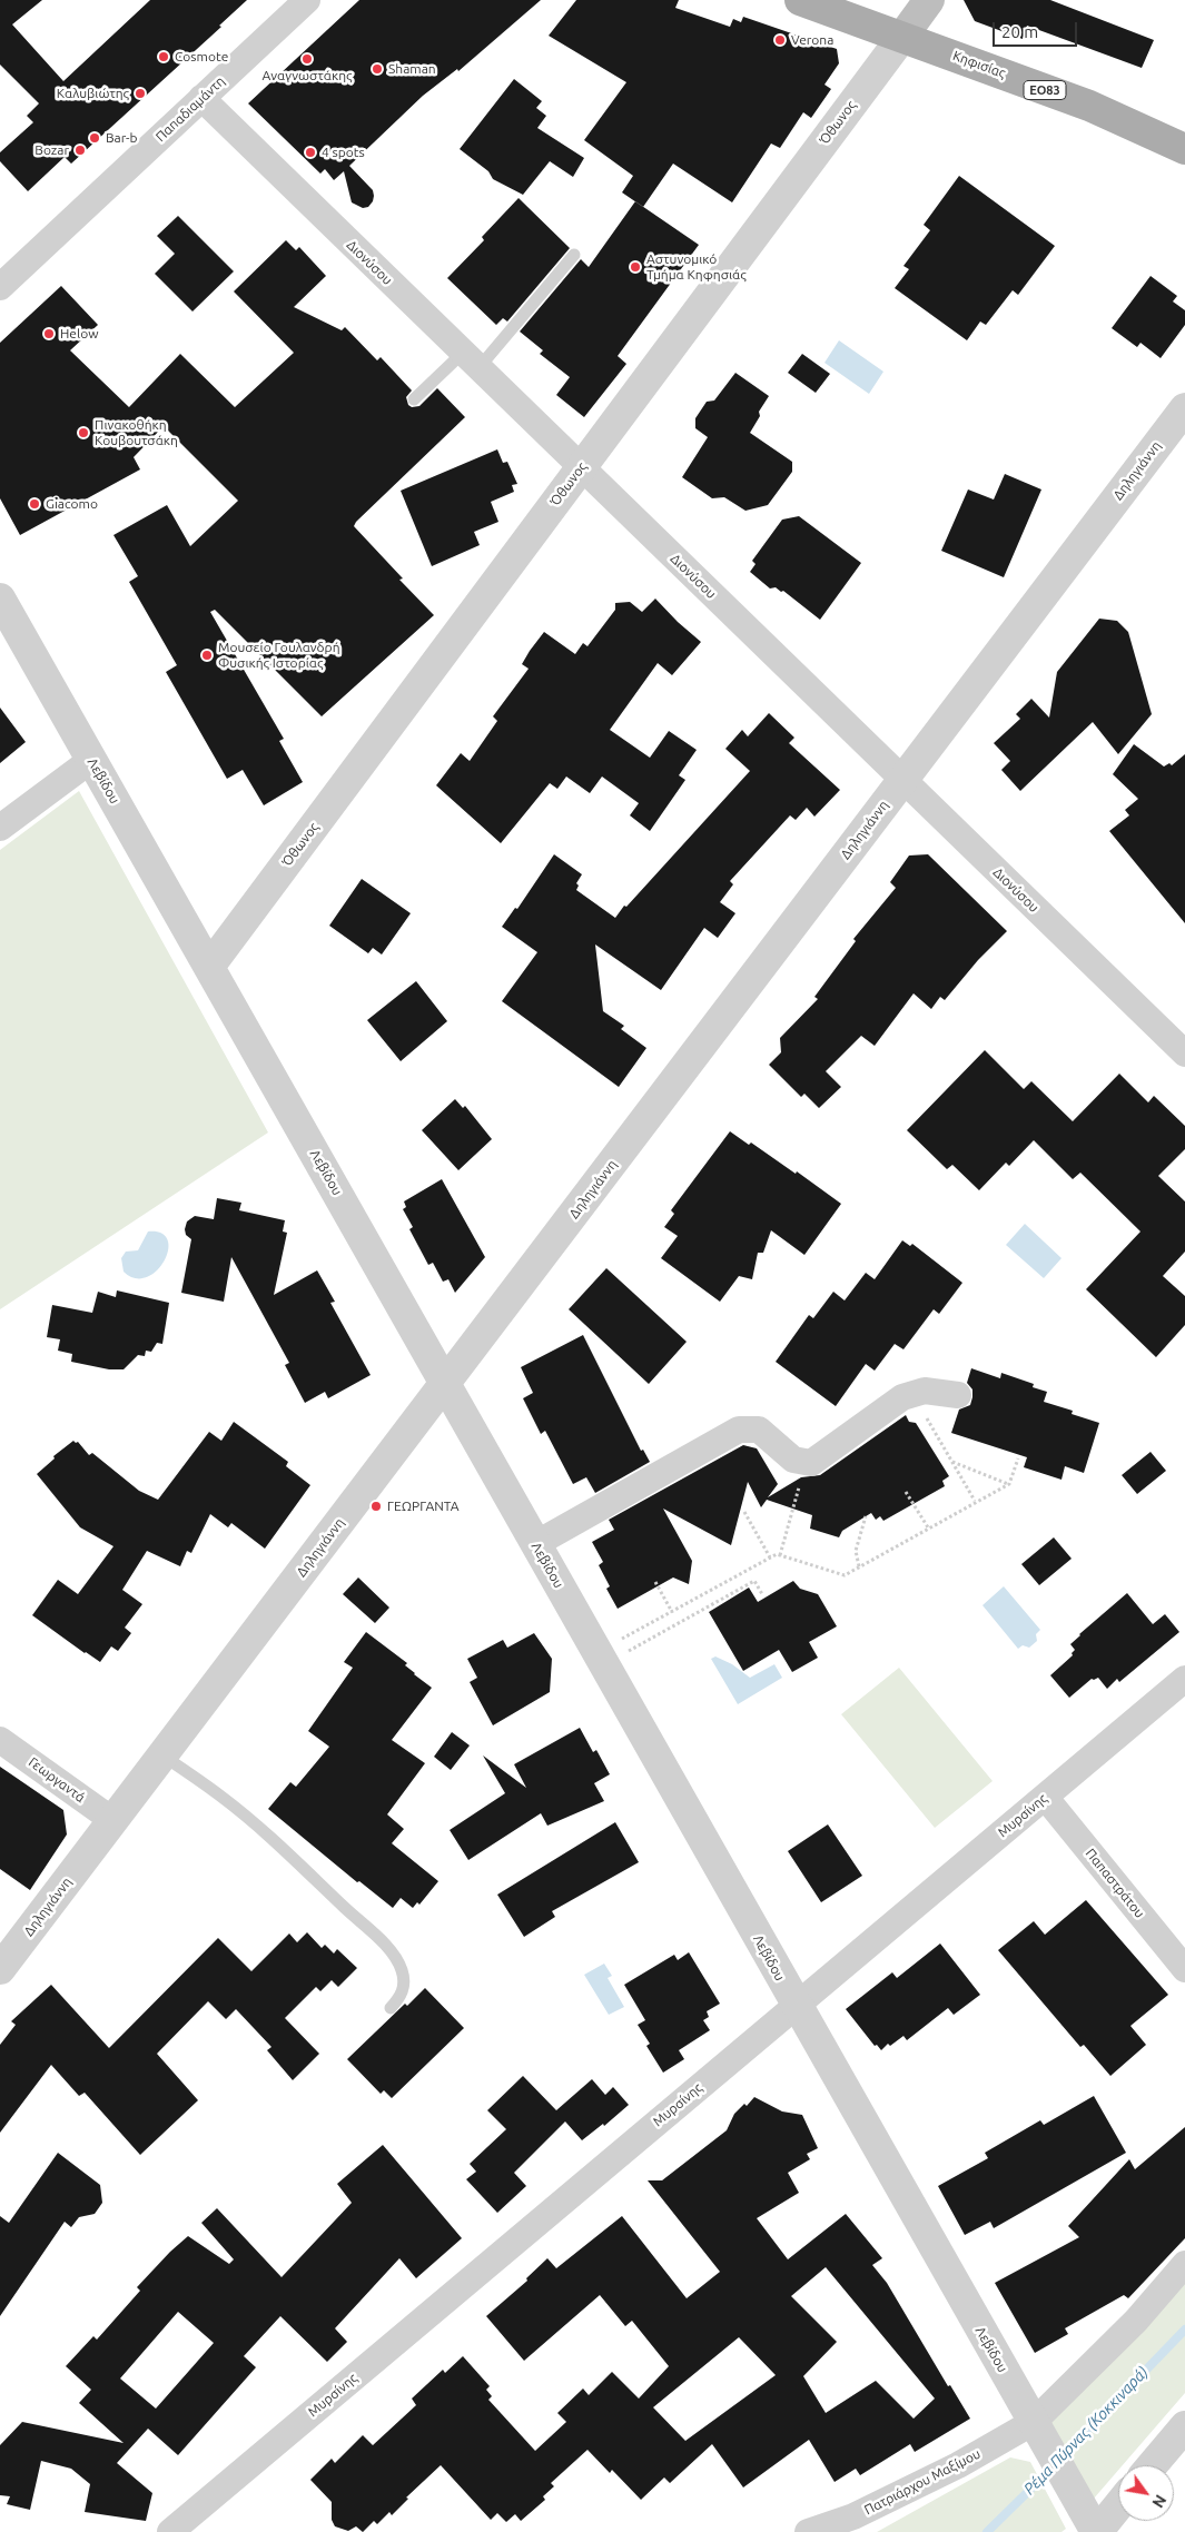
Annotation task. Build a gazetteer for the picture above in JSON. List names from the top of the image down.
{
  "streets": {
    "main road": ["Κηφισίας", "ΕΟ83", "Όθωνος"],
    "street": [
      "Παπαδιαμάντη",
      "Διονύσου",
      "Δηληγιάννη",
      "Λεβίδου",
      "Γεωργαντά",
      "Μυρσίνης",
      "Παπαστράτου",
      "Πατριάρχου Μαξίμου"
    ]
  },
  "crossings": [
    ["Κηφισίας", "Όθωνος"],
    ["Παπαδιαμάντη", "Διονύσου"],
    ["Όθωνος", "Διονύσου"],
    ["Όθωνος", "Λεβίδου"],
    ["Διονύσου", "Δηληγιάννη"],
    ["Δηληγιάννη", "Λεβίδου"],
    ["Δηληγιάννη", "Γεωργαντά"],
    ["Λεβίδου", "Μυρσίνης"],
    ["Λεβίδου", "Πατριάρχου Μαξίμου"],
    ["Μυρσίνης", "Παπαστράτου"]
  ],
  "water": ["Ρέμα Πύρνας (Κοκκιναρά)"],
  "places": [
    "Verona",
    "Cosmote",
    "Αναγνωστάκης",
    "Shaman",
    "Καλυβιώτης",
    "Bar-b",
    "Bozar",
    "4 spots",
    "Αστυνομικό Τμήμα Κηφησιάς",
    "Helow",
    "Πινακοθήκη Κουβουτσάκη",
    "Giacomo",
    "Μουσείο Γουλανδρή Φυσικής Ιστορίας",
    "ΓΕΩΡΓΑΝΤΑ"
  ],
  "scale_bar": "20 m",
  "north": "bottom right"
}
